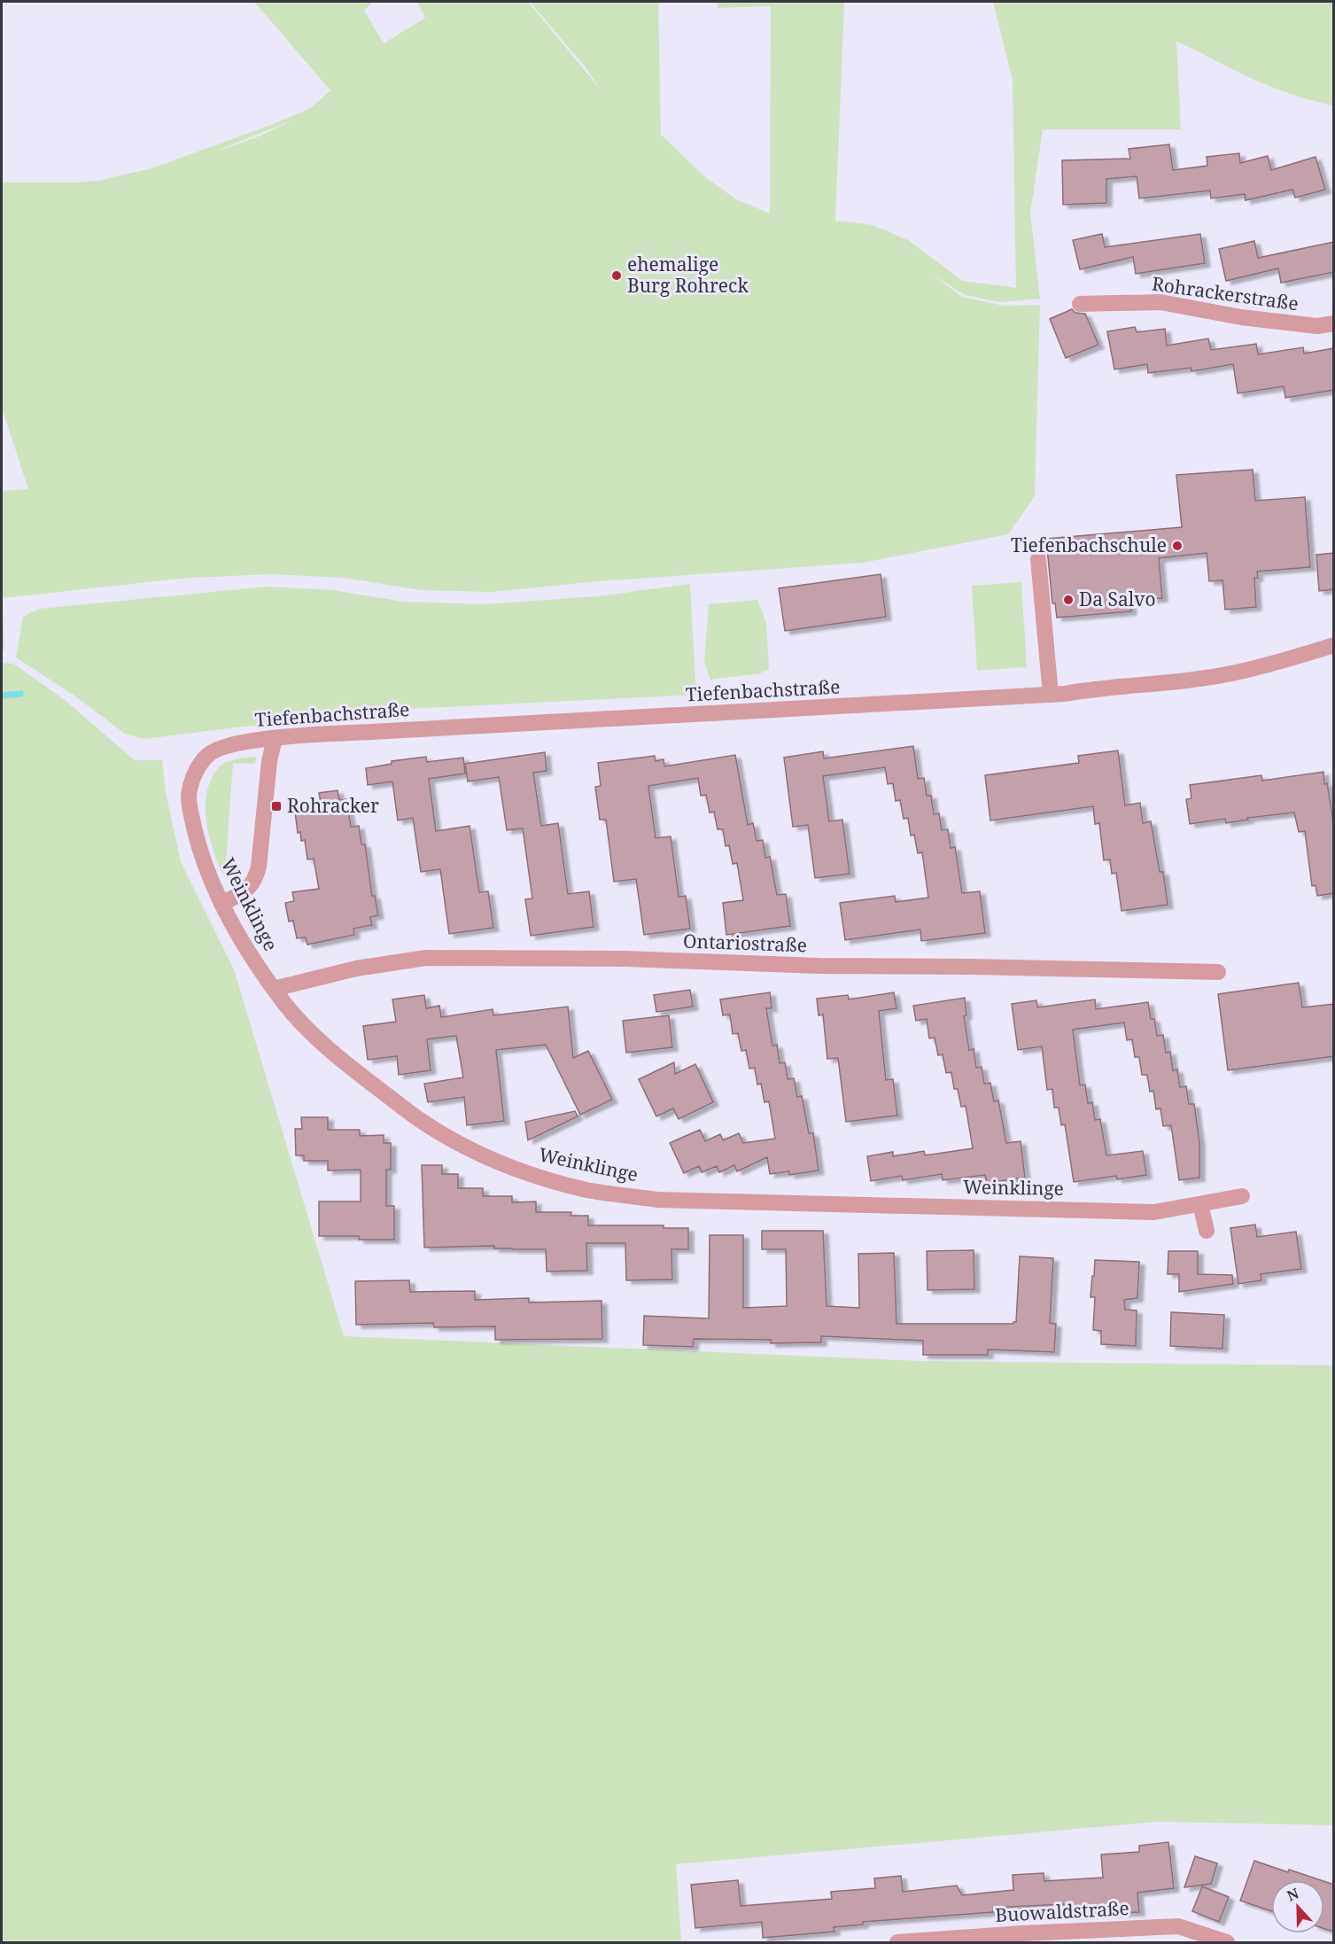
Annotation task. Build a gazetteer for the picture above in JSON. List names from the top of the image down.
{
  "streets": {
    "street": [
      "Rohrackerstraße",
      "Tiefenbachstraße",
      "Weinklinge",
      "Ontariostraße",
      "Buowaldstraße"
    ]
  },
  "crossings": [
    ["Tiefenbachstraße", "Weinklinge"],
    ["Weinklinge", "Ontariostraße"]
  ],
  "places": {
    "other": ["ehemalige Burg Rohreck", "Tiefenbachschule", "Da Salvo"],
    "transit": ["Rohracker"]
  },
  "north": "top"
}
